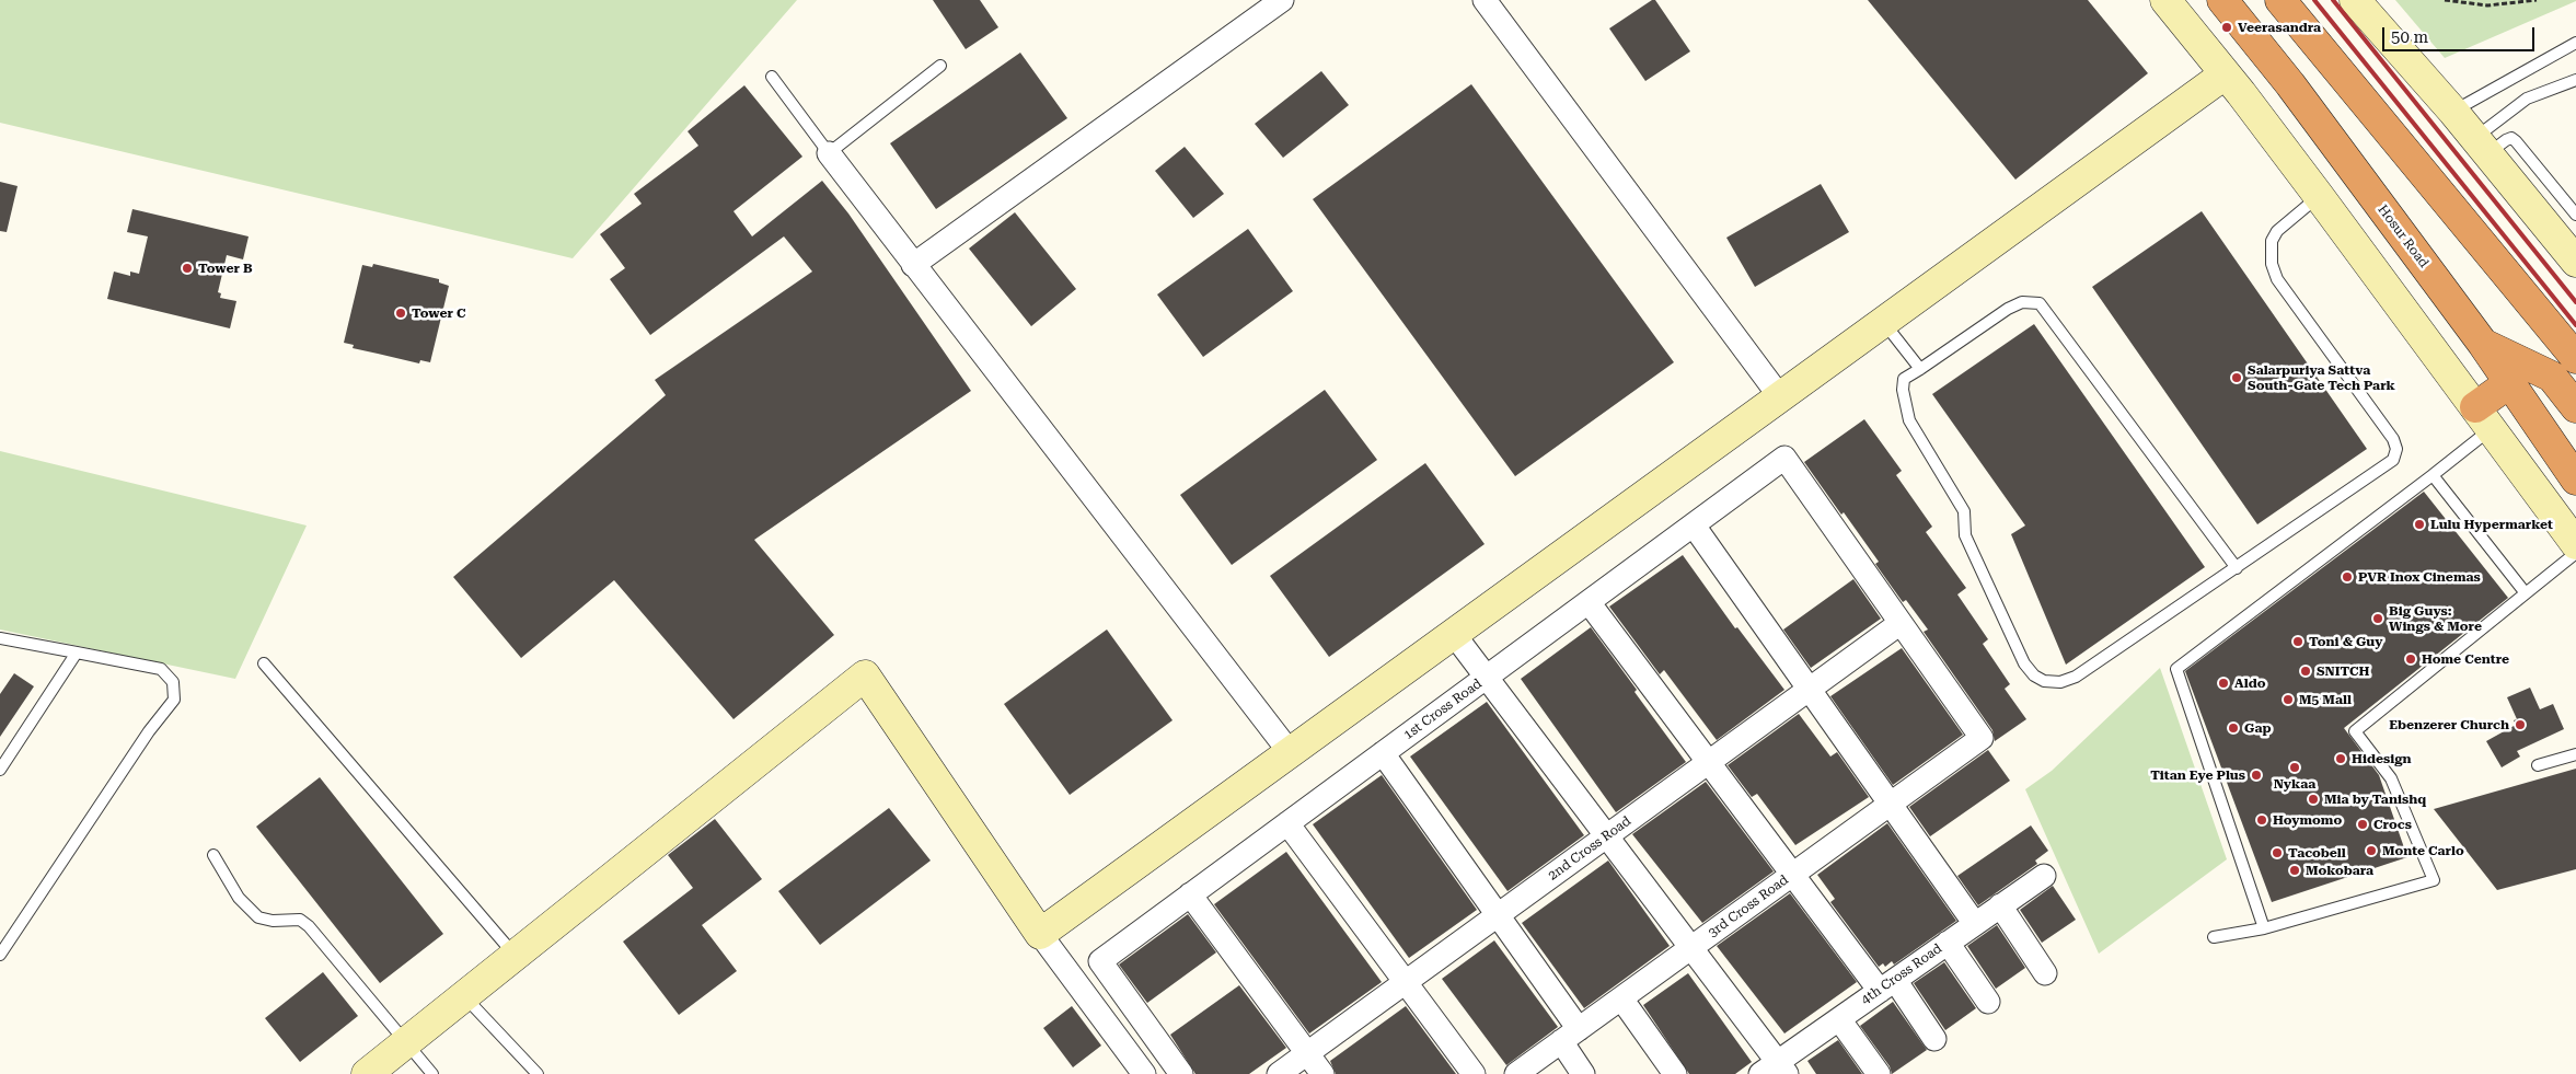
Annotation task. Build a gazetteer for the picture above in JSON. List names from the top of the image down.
{
  "streets": {
    "highway": ["Hosur Road"],
    "street": [
      "1st Cross Road",
      "2nd Cross Road",
      "3rd Cross Road",
      "4th Cross Road"
    ]
  },
  "crossings": [
    ["1st Cross Road", "2nd Cross Road"],
    ["1st Cross Road", "3rd Cross Road"],
    ["2nd Cross Road", "3rd Cross Road"]
  ],
  "places": [
    "Veerasandra",
    "Tower B",
    "Tower C",
    "Salarpuriya Sattva South-Gate Tech Park",
    "Lulu Hypermarket",
    "PVR Inox Cinemas",
    "Big Guys: Wings & More",
    "Toni & Guy",
    "Home Centre",
    "SNITCH",
    "Aldo",
    "M5 Mall",
    "Ebenzerer Church",
    "Gap",
    "Hidesign",
    "Nykaa",
    "Titan Eye Plus",
    "Mia by Tanishq",
    "Hoymomo",
    "Crocs",
    "Monte Carlo",
    "Tacobell",
    "Mokobara"
  ],
  "scale_bar": "50 m"
}
